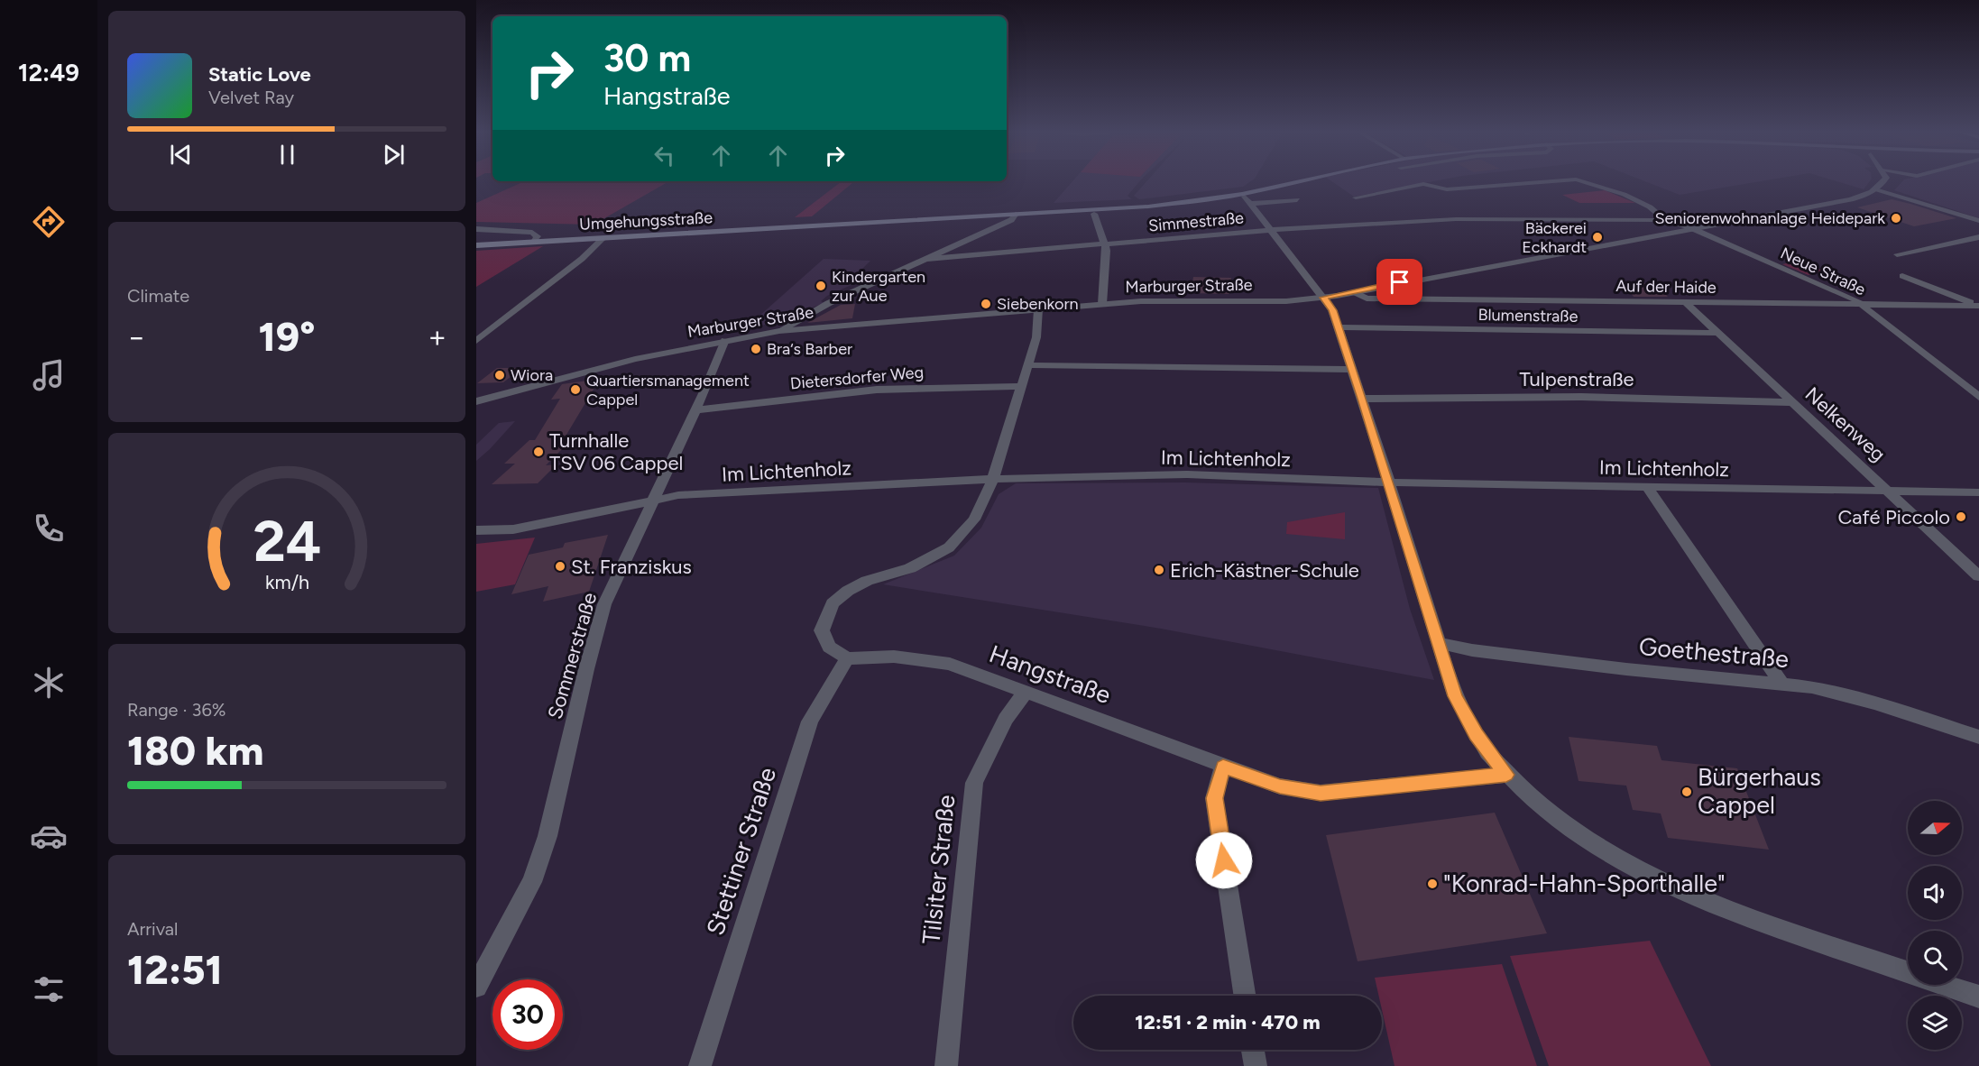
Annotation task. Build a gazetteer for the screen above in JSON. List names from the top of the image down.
{
  "streets": {
    "main road": ["Umgehungsstraße"],
    "street": [
      "Simmestraße",
      "Neue Straße",
      "Marburger Straße",
      "Auf der Haide",
      "Blumenstraße",
      "Dietersdorfer Weg",
      "Tulpenstraße",
      "Nelkenweg",
      "Im Lichtenholz",
      "Goethestraße",
      "Sommerstraße",
      "Hangstraße",
      "Stettiner Straße",
      "Tilsiter Straße"
    ]
  },
  "crossings": [
    ["Simmestraße", "Neue Straße"],
    ["Simmestraße", "Marburger Straße"],
    ["Neue Straße", "Marburger Straße"],
    ["Neue Straße", "Auf der Haide"],
    ["Marburger Straße", "Auf der Haide"],
    ["Marburger Straße", "Sommerstraße"],
    ["Auf der Haide", "Nelkenweg"],
    ["Blumenstraße", "Nelkenweg"],
    ["Dietersdorfer Weg", "Sommerstraße"],
    ["Tulpenstraße", "Nelkenweg"],
    ["Nelkenweg", "Im Lichtenholz"],
    ["Im Lichtenholz", "Sommerstraße"],
    ["Hangstraße", "Stettiner Straße"],
    ["Hangstraße", "Tilsiter Straße"]
  ],
  "places": [
    "Seniorenwohnanlage Heidepark",
    "Bäckerei Eckhardt",
    "Kindergarten zur Aue",
    "Siebenkorn",
    "Bra‘s Barber",
    "Wiora",
    "Quartiersmanagement Cappel",
    "Turnhalle TSV 06 Cappel",
    "Café Piccolo",
    "St. Franziskus",
    "Erich-Kästner-Schule",
    "Bürgerhaus Cappel",
    "\"Konrad-Hahn-Sporthalle\""
  ],
  "north": "right",
  "page": {
    "tabs": "12:49",
    "turn": ["30 m", "Hangstraße"],
    "song": ["Static Love", "Velvet Ray"],
    "tile": [
      "Climate",
      ["Range · 36%", "180 km"],
      ["Arrival", "12:51"]
    ],
    "heat": ["−", "19°", "+"],
    "limit": "30",
    "trip": "12:51 · 2 min · 470 m",
    "gauge": ["24", "km/h"]
  }
}
